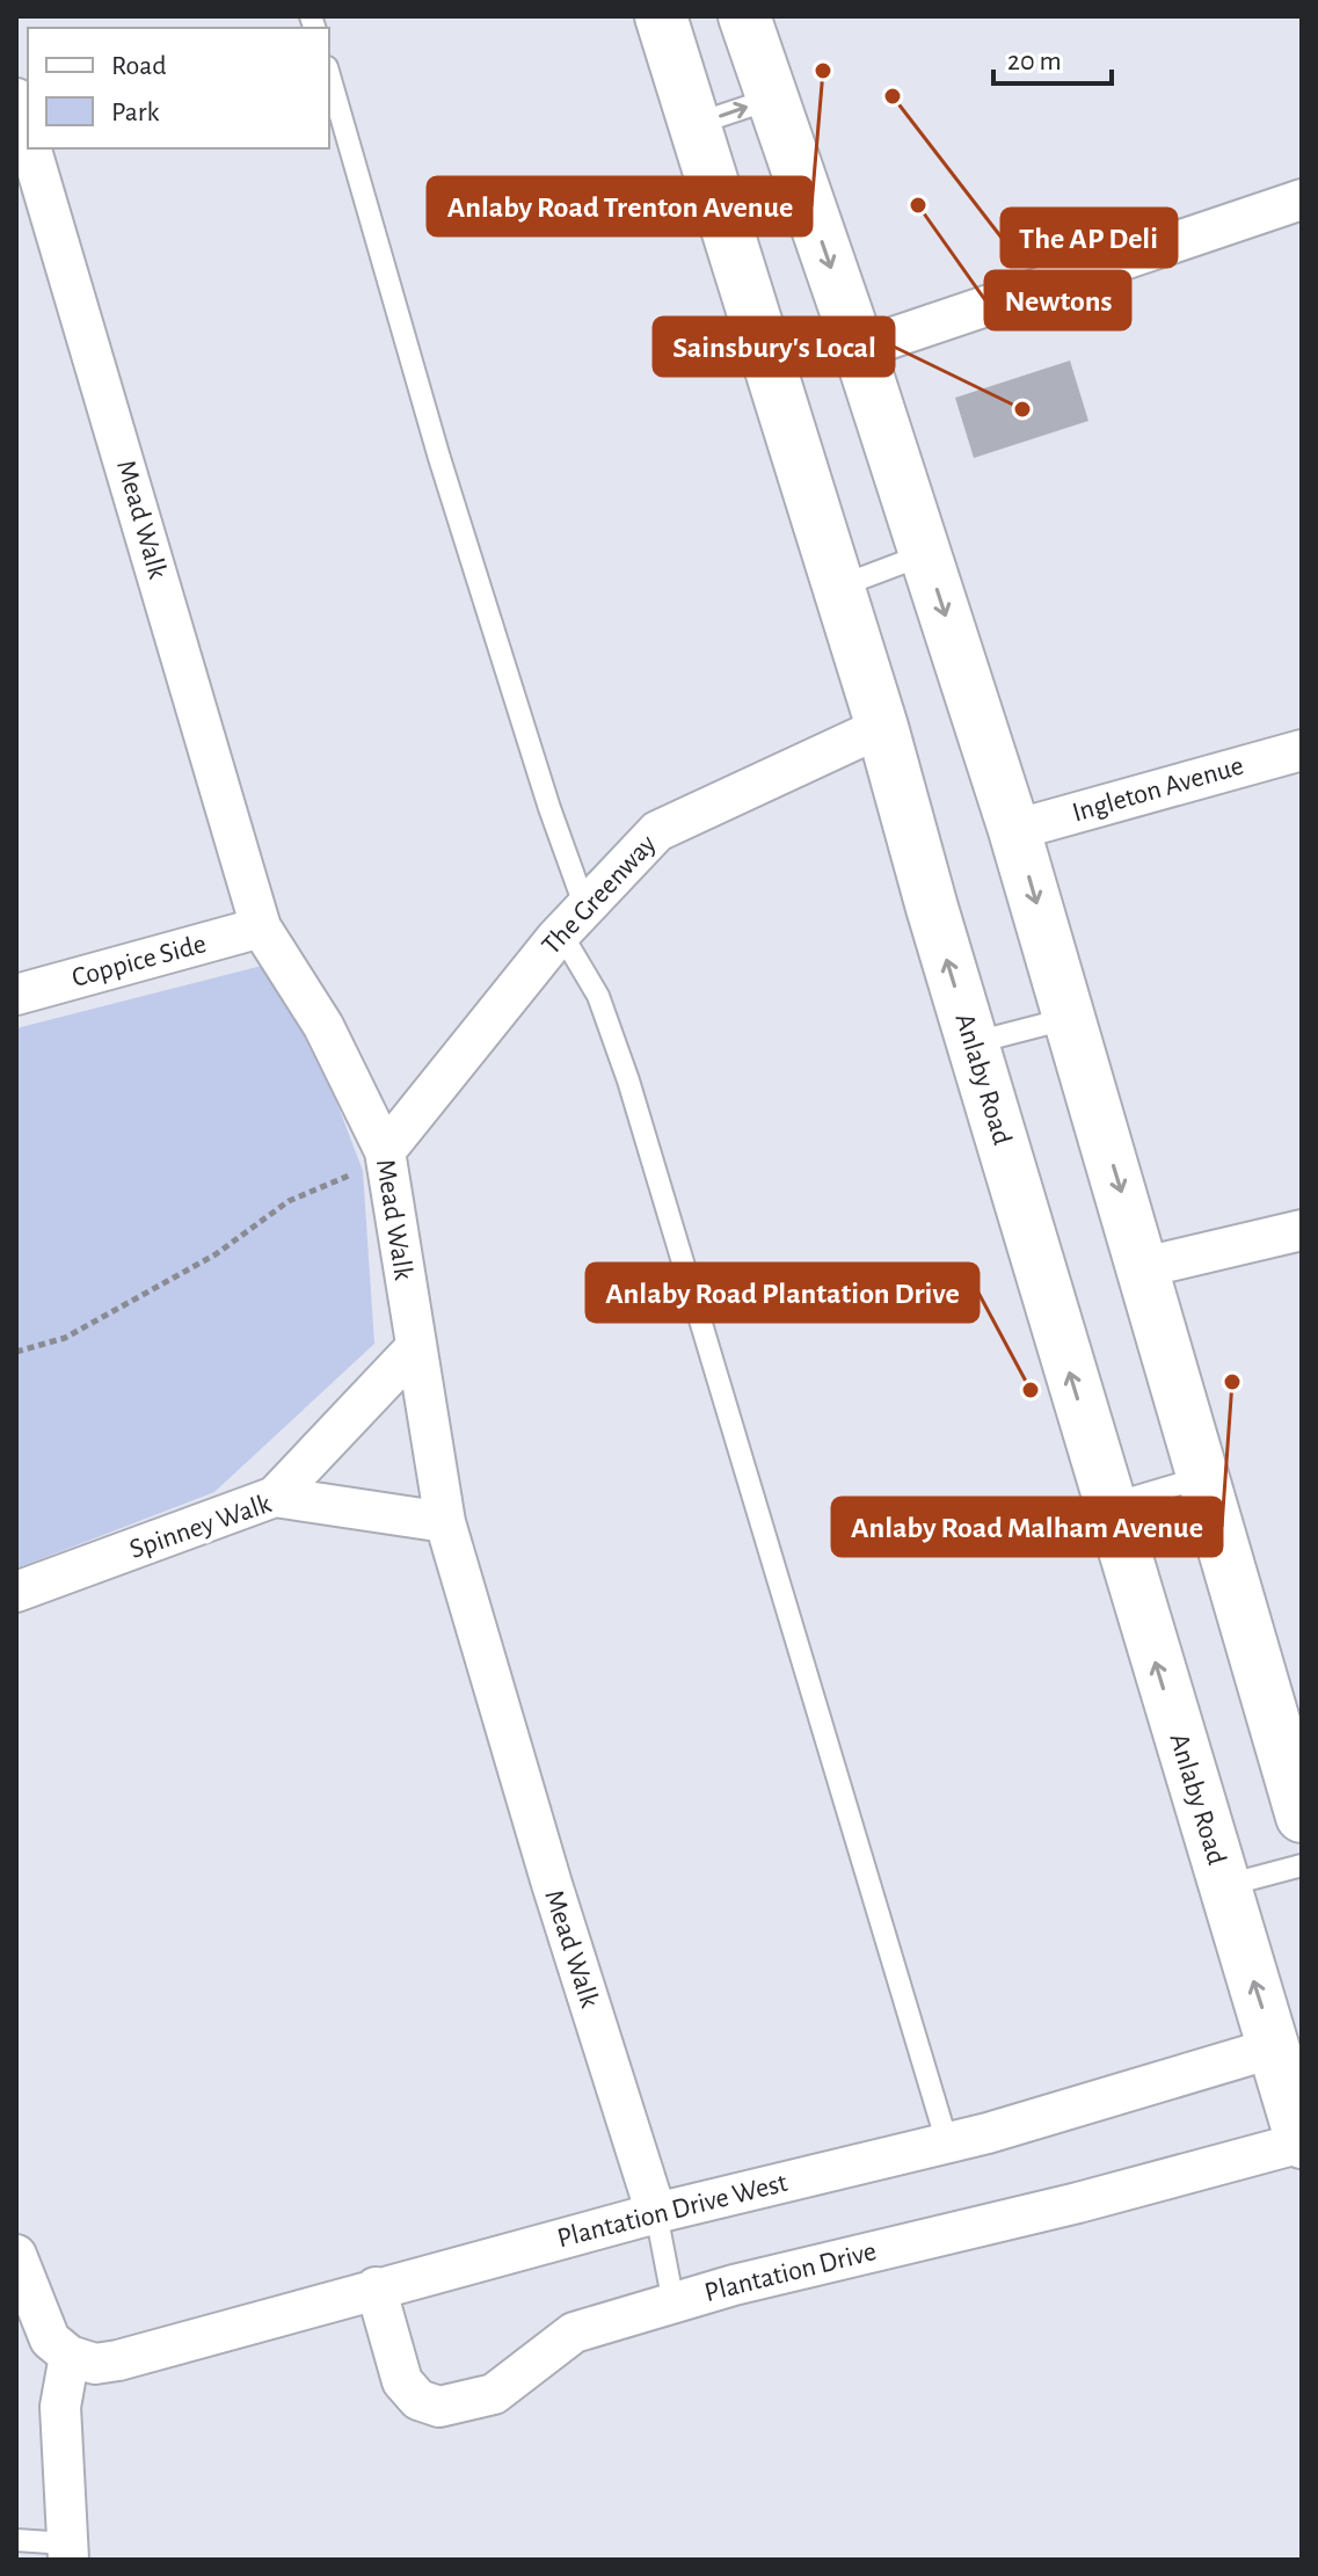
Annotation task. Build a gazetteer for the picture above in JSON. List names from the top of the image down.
{
  "streets": {
    "main road": ["Anlaby Road"],
    "street": [
      "Mead Walk",
      "Ingleton Avenue",
      "The Greenway",
      "Coppice Side",
      "Spinney Walk",
      "Plantation Drive West",
      "Plantation Drive"
    ]
  },
  "crossings": [
    ["Mead Walk", "The Greenway"],
    ["Mead Walk", "Coppice Side"],
    ["Mead Walk", "Spinney Walk"],
    ["Mead Walk", "Plantation Drive West"],
    ["The Greenway", "Anlaby Road"],
    ["Anlaby Road", "Plantation Drive West"],
    ["Anlaby Road", "Plantation Drive"],
    ["Plantation Drive West", "Plantation Drive"]
  ],
  "places": [
    "Anlaby Road Trenton Avenue",
    "The AP Deli",
    "Newtons",
    "Sainsbury's Local",
    "Anlaby Road Malham Avenue",
    "Anlaby Road Plantation Drive"
  ],
  "legend": ["Road", "Park"],
  "scale_bar": "20 m"
}
